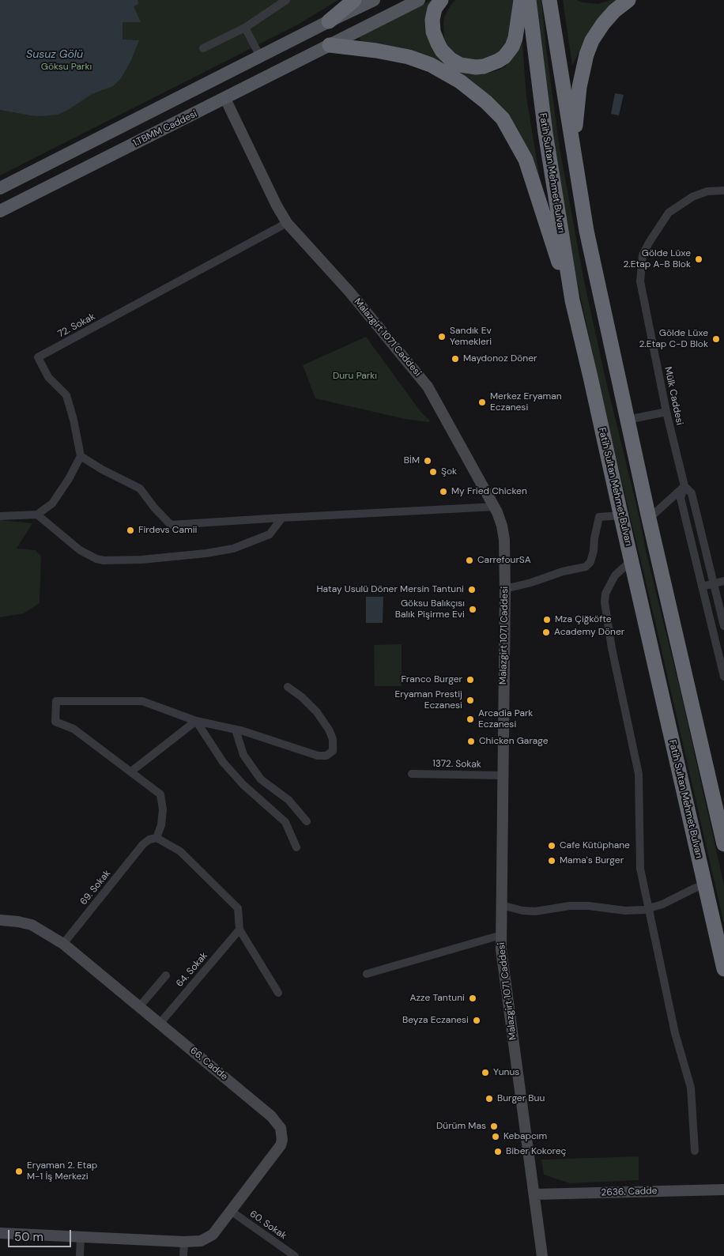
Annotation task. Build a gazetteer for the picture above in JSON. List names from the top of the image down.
{
  "streets": {
    "highway": ["Fatih Sultan Mehmet Bulvarı"],
    "main road": ["1.TBMM Caddesi"],
    "street": [
      "72. Sokak",
      "Malazgirt 1071 Caddesi",
      "Mülk Caddesi",
      "1372. Sokak",
      "69. Sokak",
      "64. Sokak",
      "66. Cadde",
      "2636. Cadde",
      "60. Sokak"
    ]
  },
  "crossings": [
    ["1.TBMM Caddesi", "Malazgirt 1071 Caddesi"],
    ["72. Sokak", "Malazgirt 1071 Caddesi"],
    ["Malazgirt 1071 Caddesi", "1372. Sokak"],
    ["Malazgirt 1071 Caddesi", "2636. Cadde"],
    ["69. Sokak", "66. Cadde"],
    ["64. Sokak", "66. Cadde"],
    ["66. Cadde", "60. Sokak"]
  ],
  "water": ["Susuz Gölü"],
  "parks": ["Göksu Parkı", "Duru Parkı"],
  "places": [
    "Gölde Lüxe 2.Etap A-B Blok",
    "Sandık Ev Yemekleri",
    "Gölde Lüxe 2.Etap C-D Blok",
    "Maydonoz Döner",
    "Merkez Eryaman Eczanesi",
    "BİM",
    "Şok",
    "My Fried Chicken",
    "Firdevs Camii",
    "CarrefourSA",
    "Hatay Usulü Döner Mersin Tantuni",
    "Göksu Balıkçısı Balık Pişirme Evi",
    "Mza Çiğköfte",
    "Academy Döner",
    "Franco Burger",
    "Eryaman Prestij Eczanesi",
    "Arcadia Park Eczanesi",
    "Chicken Garage",
    "Cafe Kütüphane",
    "Mama's Burger",
    "Azze Tantuni",
    "Beyza Eczanesi",
    "Yunus",
    "Burger Buu",
    "Dürüm Mas",
    "Kebapcım",
    "Biber Kokoreç",
    "Eryaman 2. Etap M-1 İş Merkezi"
  ],
  "scale_bar": "50 m"
}
